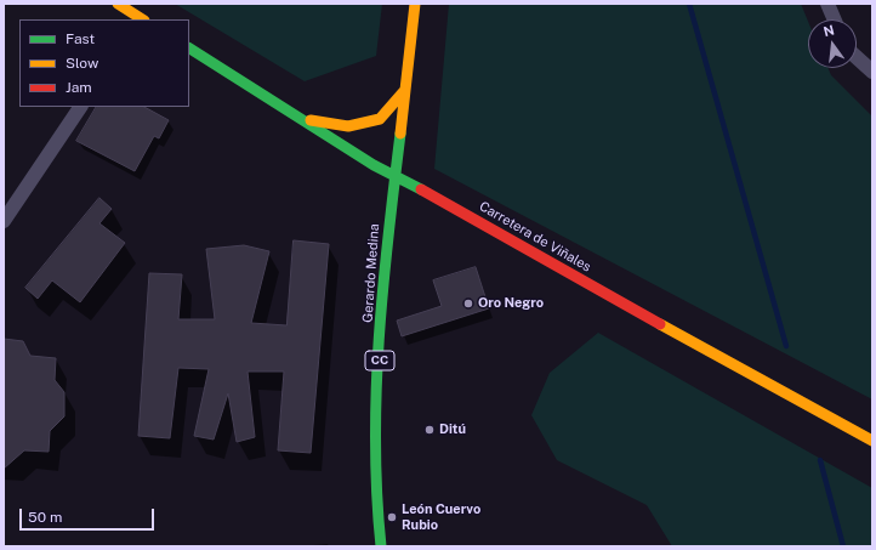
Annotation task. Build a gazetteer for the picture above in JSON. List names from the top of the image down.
{
  "streets": {
    "main road": ["Carretera de Viñales", "Gerardo Medina", "CC"]
  },
  "crossings": [
    ["Carretera de Viñales", "Gerardo Medina"]
  ],
  "places": ["Oro Negro", "Ditú", "León Cuervo Rubio"],
  "legend": ["Fast", "Slow", "Jam"],
  "scale_bar": "50 m",
  "north": "top"
}
